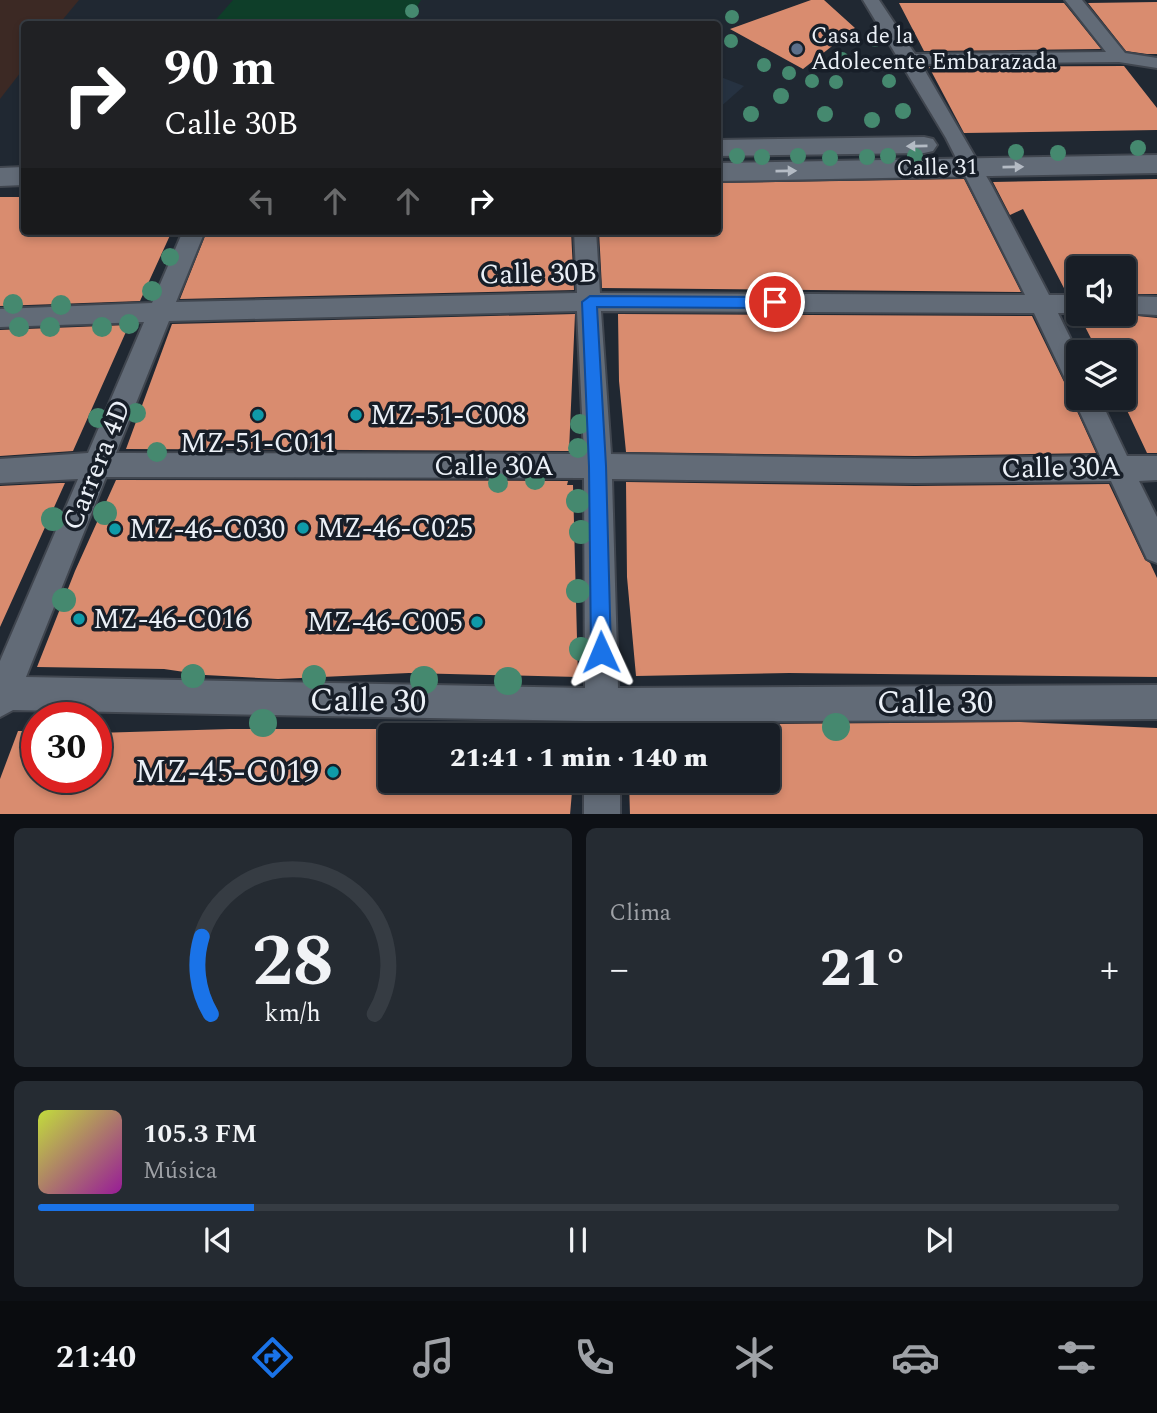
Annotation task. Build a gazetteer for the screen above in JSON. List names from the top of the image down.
{
  "streets": {
    "street": [
      "Calle 31",
      "Calle 30B",
      "Carrera 4D",
      "Calle 30A",
      "Calle 30"
    ]
  },
  "crossings": [
    ["Calle 30B", "Carrera 4D"],
    ["Carrera 4D", "Calle 30A"],
    ["Carrera 4D", "Calle 30"]
  ],
  "places": [
    "Casa de la Adolecente Embarazada",
    "MZ-51-C011",
    "MZ-51-C008",
    "MZ-46-C025",
    "MZ-46-C030",
    "MZ-46-C016",
    "MZ-46-C005",
    "MZ-45-C019"
  ],
  "page": {
    "turn": ["90 m", "Calle 30B"],
    "limit": "30",
    "trip": "21:41 · 1 min · 140 m",
    "tile": "Clima",
    "heat": ["−", "21°", "+"],
    "song": ["105.3 FM", "Música"],
    "tabs": "21:40",
    "gauge": ["28", "km/h"]
  }
}
